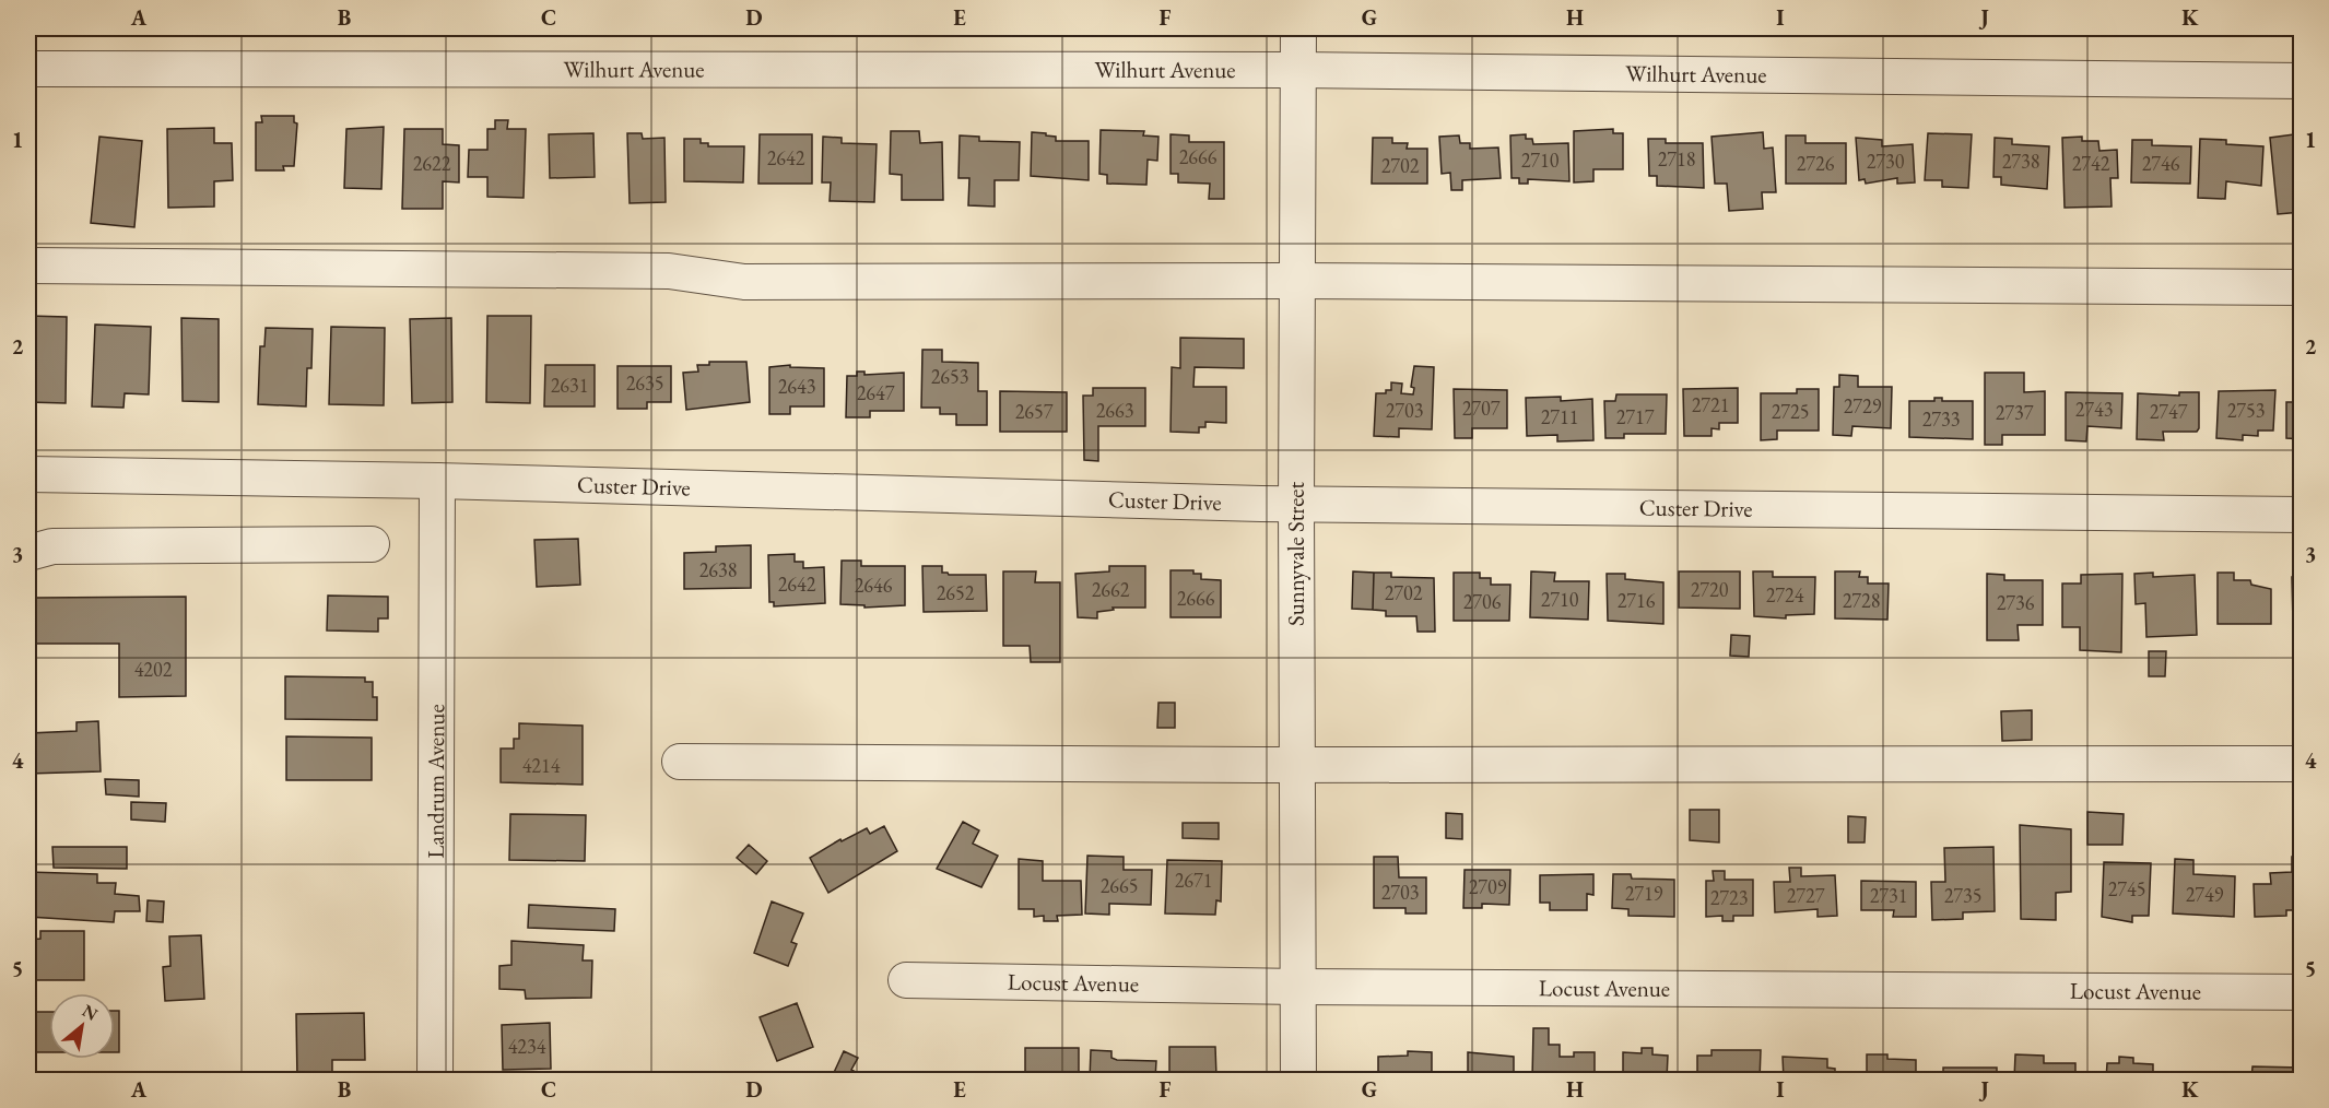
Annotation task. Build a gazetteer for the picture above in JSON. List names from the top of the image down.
{
  "streets": {
    "street": [
      "Wilhurt Avenue",
      "Custer Drive",
      "Sunnyvale Street",
      "Landrum Avenue",
      "Locust Avenue"
    ]
  },
  "crossings": [
    ["Wilhurt Avenue", "Sunnyvale Street"],
    ["Custer Drive", "Sunnyvale Street"],
    ["Custer Drive", "Landrum Avenue"],
    ["Sunnyvale Street", "Locust Avenue"]
  ],
  "house_numbers": [
    "2666",
    "2642",
    "2718",
    "2710",
    "2730",
    "2738",
    "2622",
    "2726",
    "2742",
    "2746",
    "2702",
    "2653",
    "2635",
    "2631",
    "2643",
    "2647",
    "2721",
    "2729",
    "2707",
    "2743",
    "2663",
    "2703",
    "2753",
    "2657",
    "2725",
    "2747",
    "2737",
    "2711",
    "2717",
    "2733",
    "2638",
    "2642",
    "2646",
    "2662",
    "2720",
    "2652",
    "2702",
    "2724",
    "2666",
    "2710",
    "2716",
    "2728",
    "2706",
    "2736",
    "4202",
    "4214",
    "2671",
    "2665",
    "2709",
    "2745",
    "2703",
    "2719",
    "2749",
    "2727",
    "2731",
    "2735",
    "2723",
    "4234"
  ],
  "north": "top right",
  "grid": {
    "columns": [
      "A",
      "B",
      "C",
      "D",
      "E",
      "F",
      "G",
      "H",
      "I",
      "J",
      "K"
    ],
    "rows": [
      "1",
      "2",
      "3",
      "4",
      "5"
    ]
  }
}
